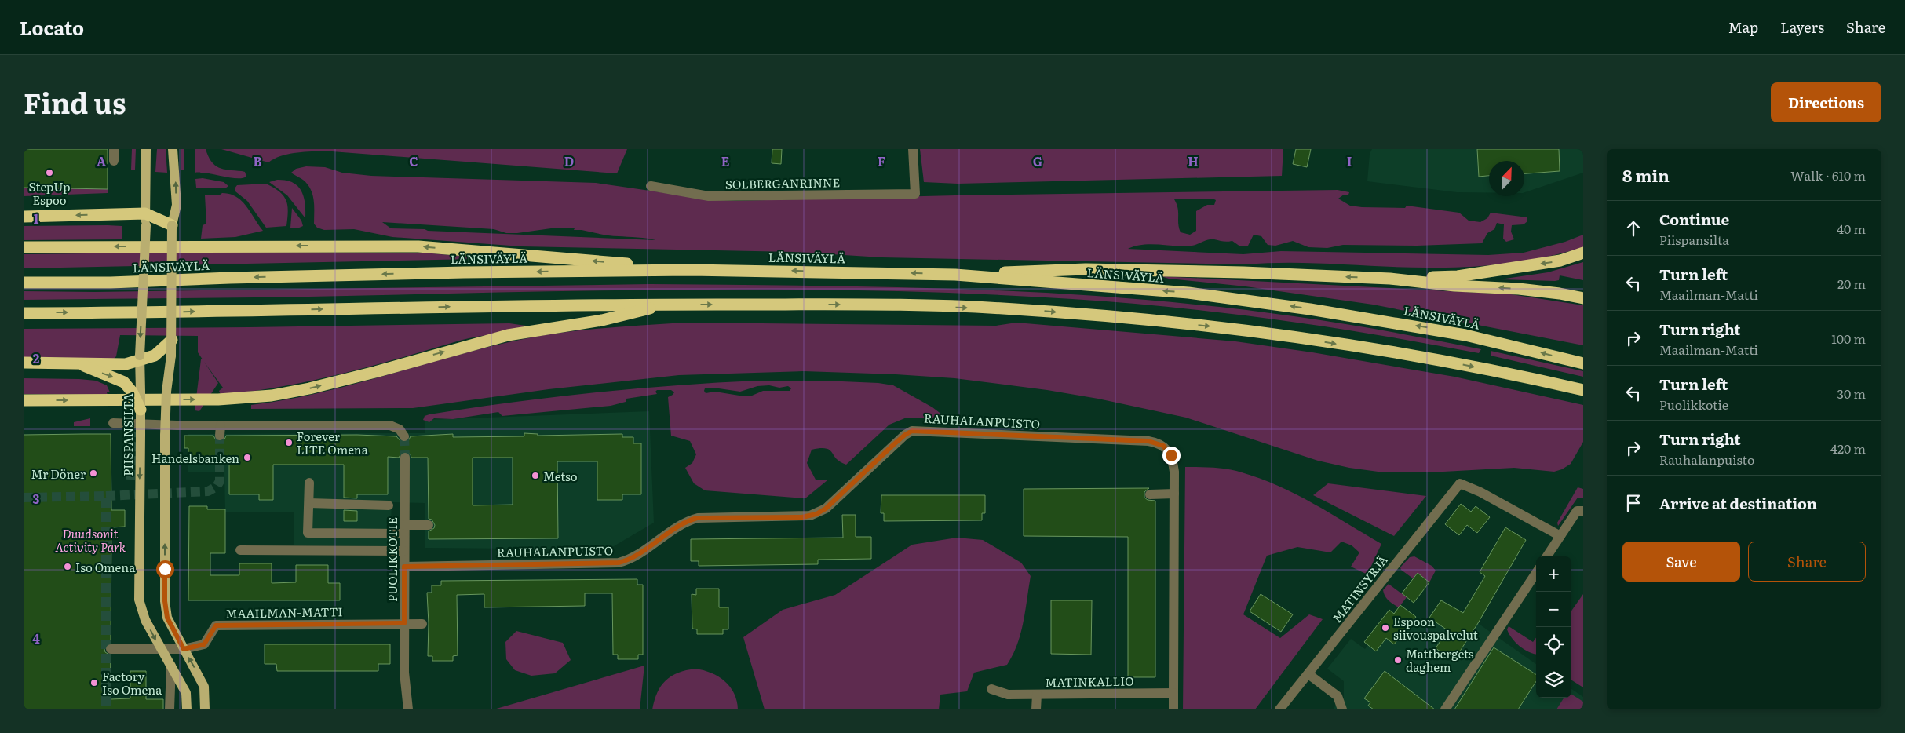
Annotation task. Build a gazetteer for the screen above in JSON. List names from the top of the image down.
{
  "streets": {
    "highway": ["LÄNSIVÄYLÄ"],
    "main road": ["PIISPANSILTA"],
    "street": [
      "SOLBERGANRINNE",
      "RAUHALANPUISTO",
      "PUOLIKKOTIE",
      "MATINSYRJÄ",
      "MAAILMAN-MATTI",
      "MATINKALLIO"
    ]
  },
  "crossings": [
    ["RAUHALANPUISTO", "PUOLIKKOTIE"],
    ["RAUHALANPUISTO", "MATINKALLIO"],
    ["PIISPANSILTA", "MAAILMAN-MATTI"],
    ["PUOLIKKOTIE", "MAAILMAN-MATTI"]
  ],
  "parks": ["Duudsonit Activity Park"],
  "places": [
    "StepUp Espoo",
    "Forever LITE Omena",
    "Handelsbanken",
    "Mr Döner",
    "Metso",
    "Iso Omena",
    "Espoon siivouspalvelut",
    "Mattbergets daghem",
    "Factory Iso Omena"
  ],
  "north": "top right",
  "page": {
    "header": "Locato",
    "nav": ["Map", "Layers", "Share"],
    "title": "Find us",
    "buttons": [
      "Directions",
      ["Save", "Share"]
    ],
    "heading": ["8 min", "Walk · 610 m"],
    "list": [
      ["Continue", "Piispansilta", "40 m"],
      ["Turn left", "Maailman-Matti", "20 m"],
      ["Turn right", "Maailman-Matti", "100 m"],
      ["Turn left", "Puolikkotie", "30 m"],
      ["Turn right", "Rauhalanpuisto", "420 m"],
      "Arrive at destination"
    ],
    "map_buttons": ["+", "−"]
  },
  "grid": {
    "columns": [
      "A",
      "B",
      "C",
      "D",
      "E",
      "F",
      "G",
      "H",
      "I"
    ],
    "rows": [
      "1",
      "2",
      "3",
      "4"
    ]
  }
}
